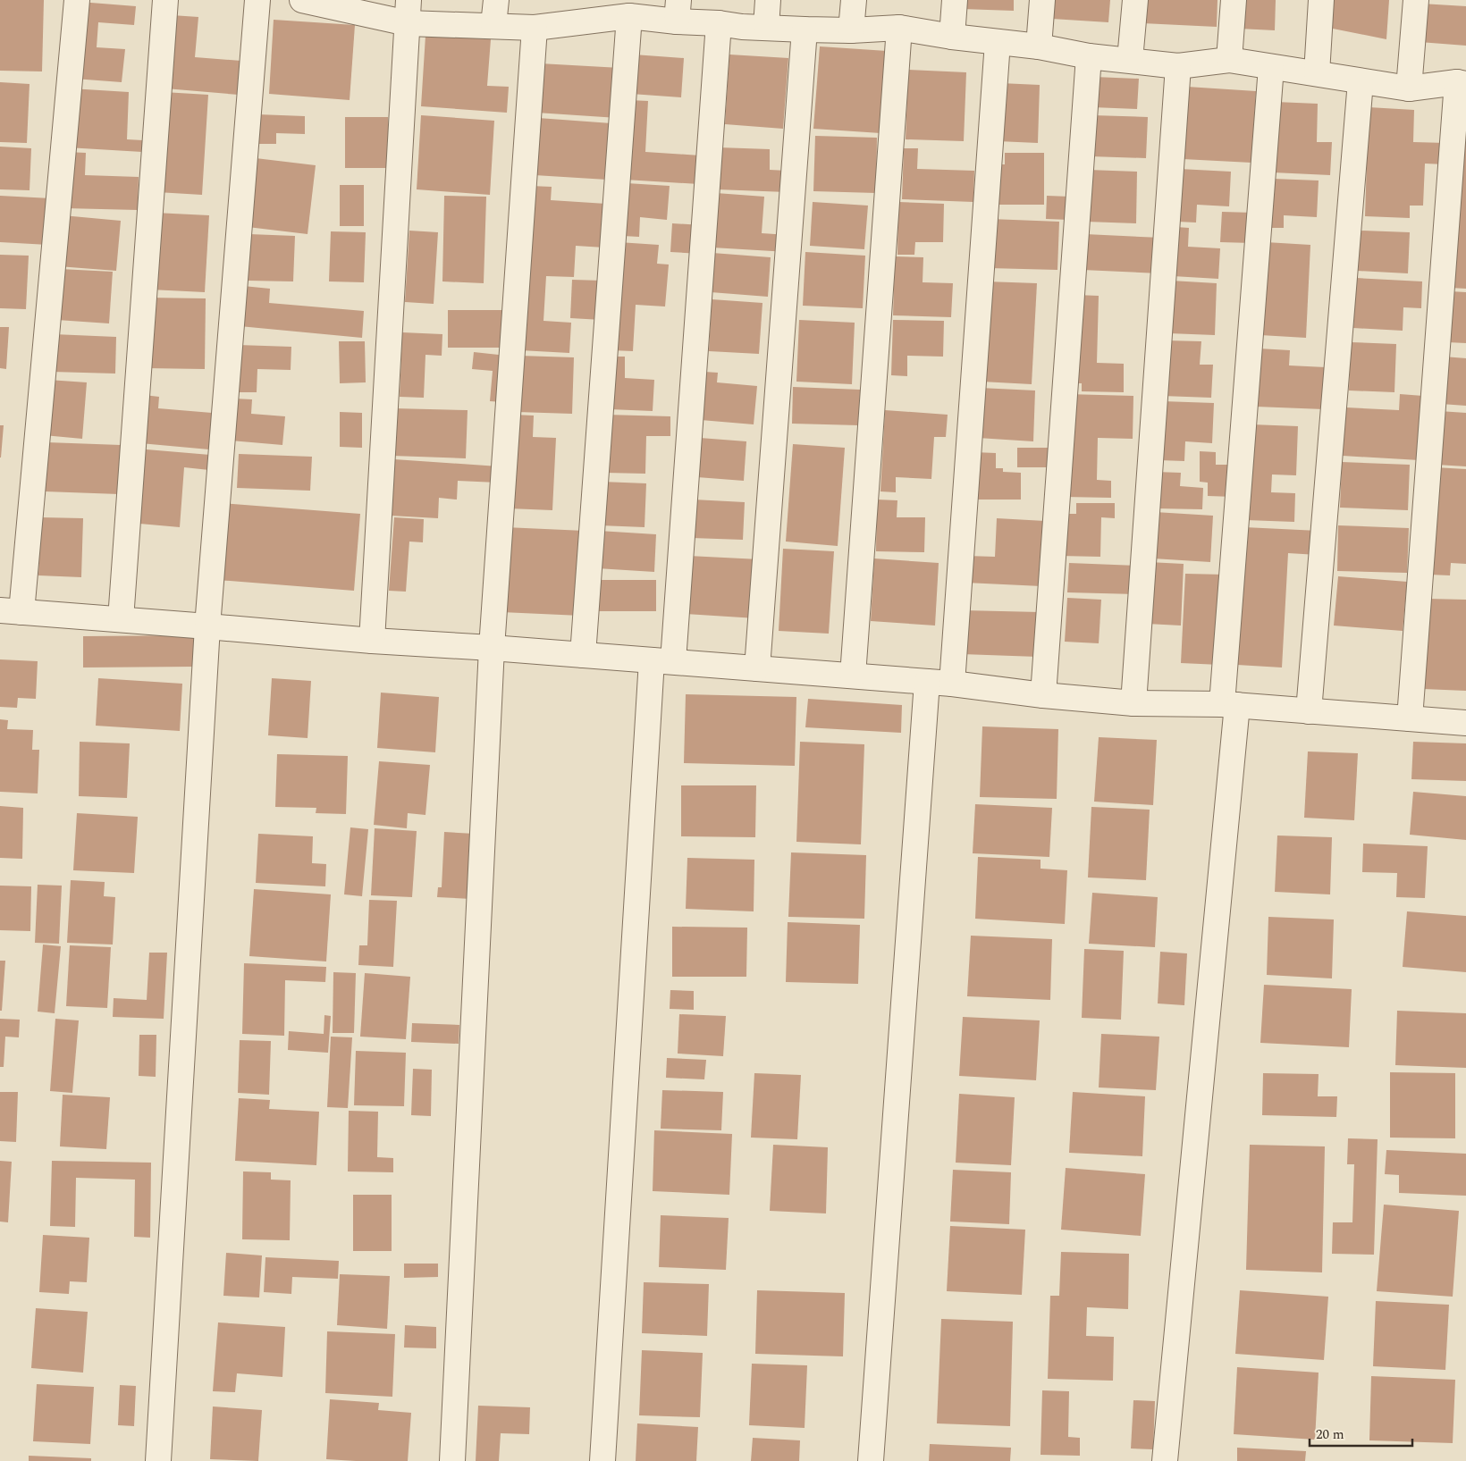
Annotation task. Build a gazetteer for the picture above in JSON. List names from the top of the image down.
{
  "scale_bar": "20 m"
}
